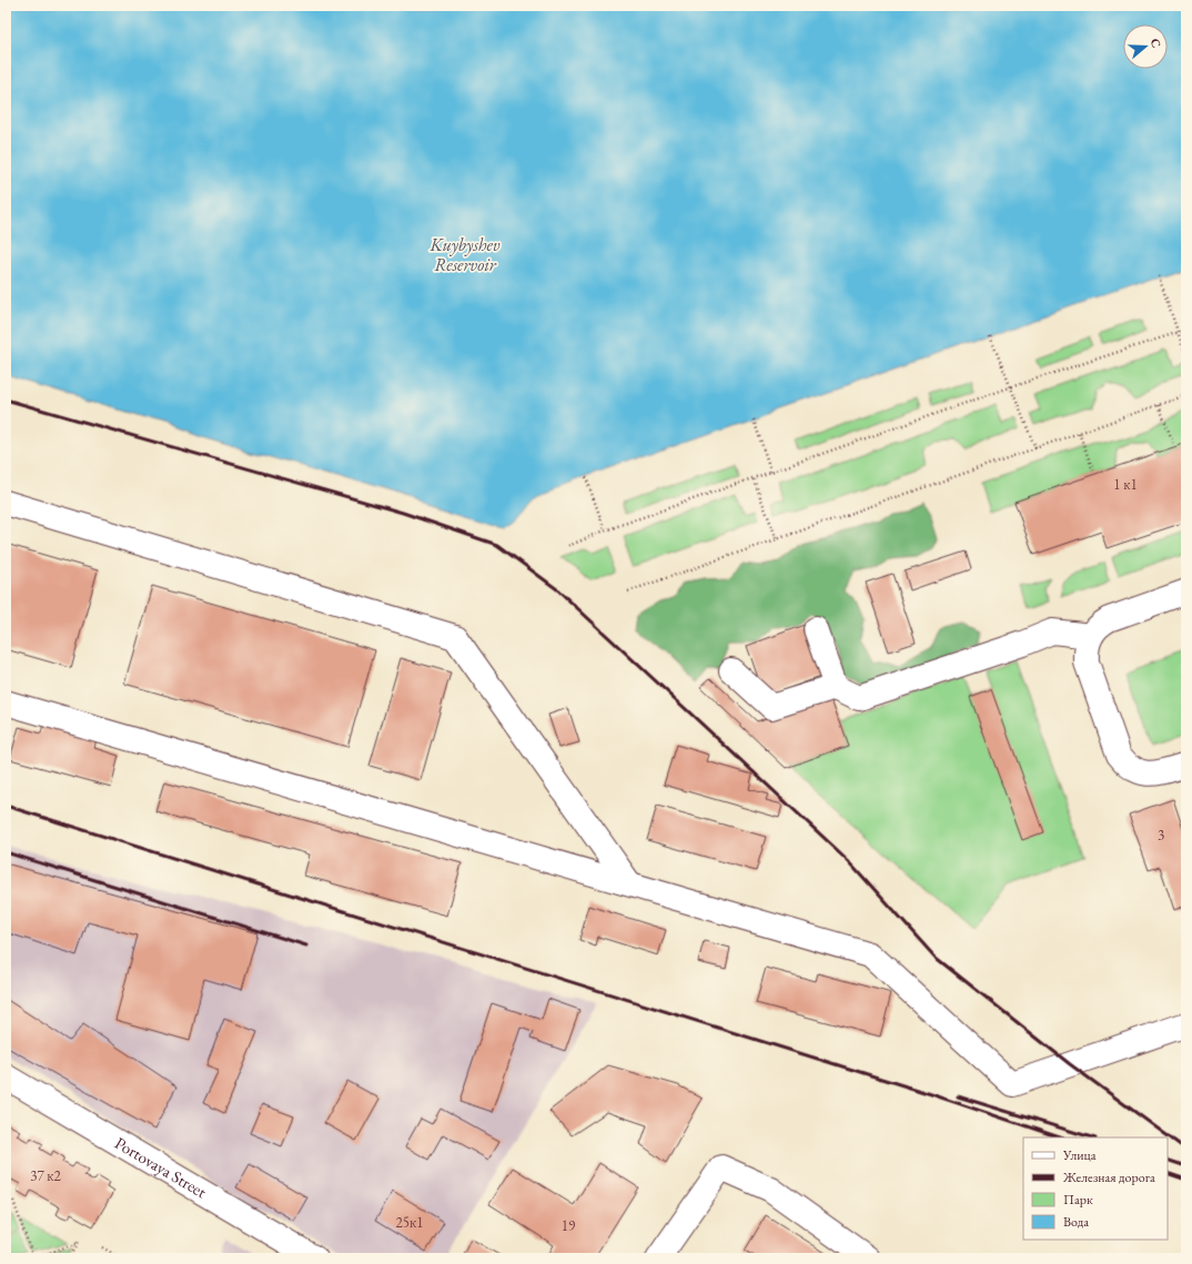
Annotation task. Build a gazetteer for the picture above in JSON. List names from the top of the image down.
{
  "streets": {
    "street": ["Portovaya Street"]
  },
  "water": ["Kuybyshev Reservoir"],
  "house_numbers": [
    "1 к1",
    "3",
    "37 к2",
    "25к1",
    "19"
  ],
  "legend": [
    "Улица",
    "Железная дорога",
    "Парк",
    "Вода"
  ],
  "north": "right"
}
